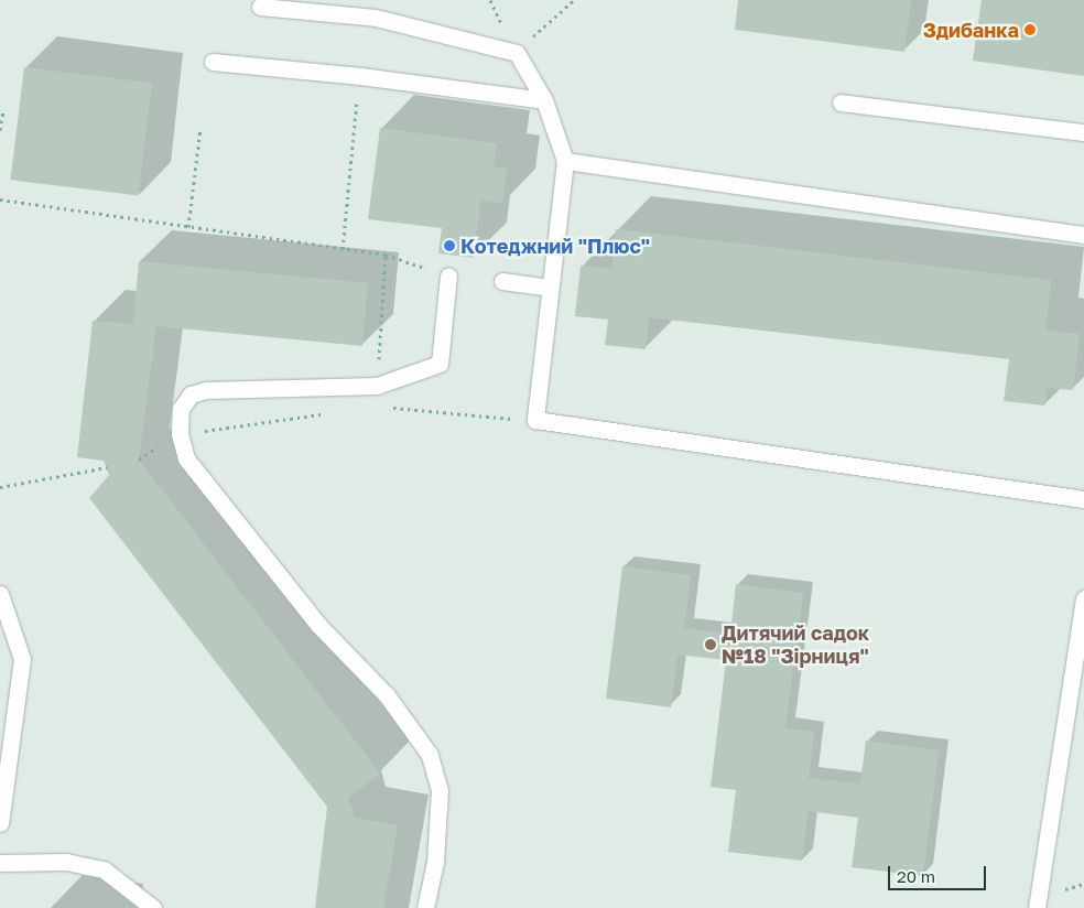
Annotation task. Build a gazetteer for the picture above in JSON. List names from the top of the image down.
{
  "places": ["Здибанка", "Котеджний \"Плюс\"", "Дитячий садок №18 \"Зірниця\""],
  "scale_bar": "20 m"
}
